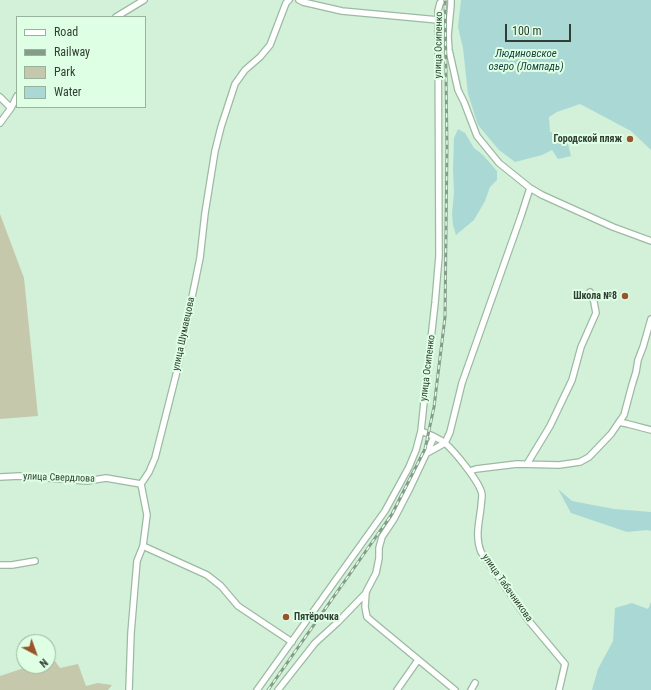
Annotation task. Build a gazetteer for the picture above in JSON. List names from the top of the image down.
{
  "streets": {
    "street": [
      "улица Осипенко",
      "улица Шумавцова",
      "улица Свердлова",
      "улица Табачникова"
    ]
  },
  "crossings": [
    ["улица Осипенко", "улица Табачникова"],
    ["улица Шумавцова", "улица Свердлова"]
  ],
  "water": ["Людиновское озеро (Ломпадь)"],
  "places": ["Городской пляж", "Школа №8", "Пятёрочка"],
  "legend": [
    "Road",
    "Railway",
    "Park",
    "Water"
  ],
  "scale_bar": "100 m",
  "north": "bottom right"
}
